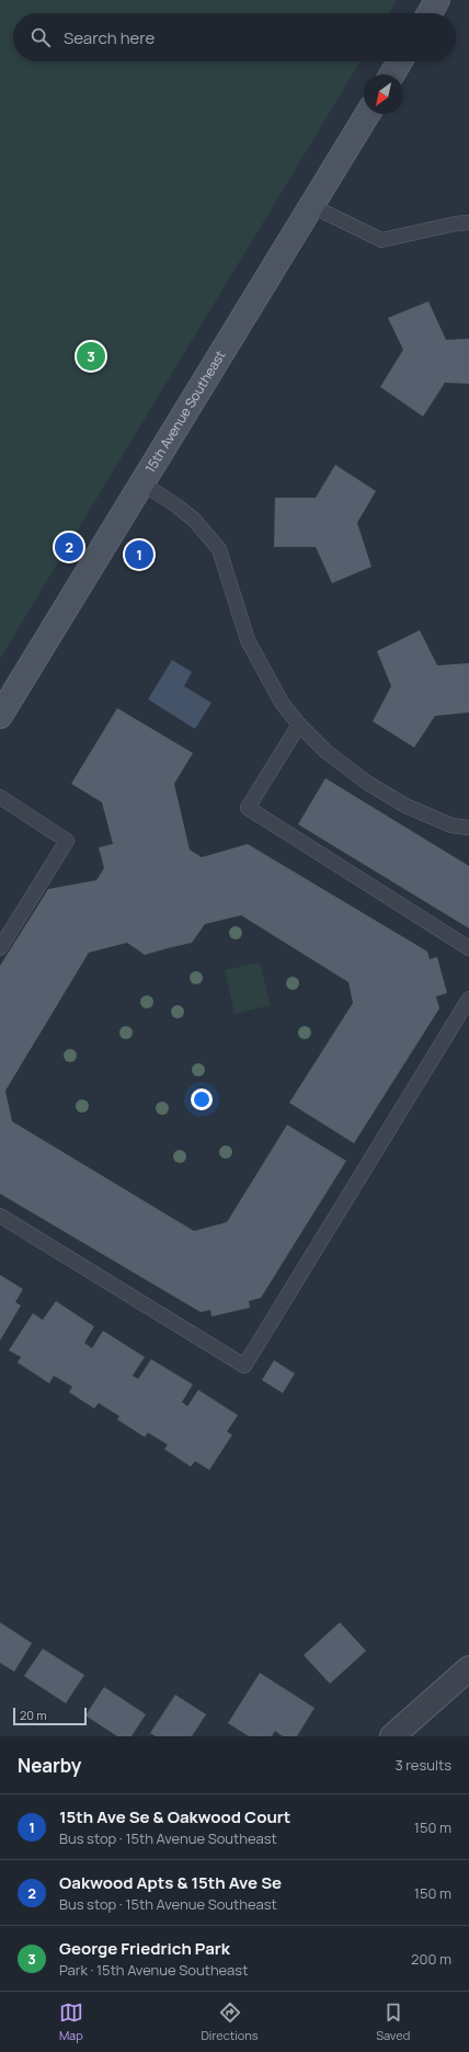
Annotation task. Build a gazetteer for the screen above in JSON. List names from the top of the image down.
{
  "streets": {
    "street": ["15th Avenue Southeast"]
  },
  "scale_bar": "20 m",
  "north": "bottom left",
  "page": {
    "search": "Search here",
    "pins": ["3", "2", "1"],
    "scale": "20 m",
    "heading": ["Nearby", "3 results"],
    "list": [
      {
        "mark": "1",
        "name": "15th Ave Se & Oakwood Court",
        "note": "Bus stop · 15th Avenue Southeast",
        "value": "150 m"
      },
      {
        "mark": "2",
        "name": "Oakwood Apts & 15th Ave Se",
        "note": "Bus stop · 15th Avenue Southeast",
        "value": "150 m"
      },
      {
        "mark": "3",
        "name": "George Friedrich Park",
        "note": "Park · 15th Avenue Southeast",
        "value": "200 m"
      }
    ],
    "nav": ["Map", "Directions", "Saved"]
  }
}
